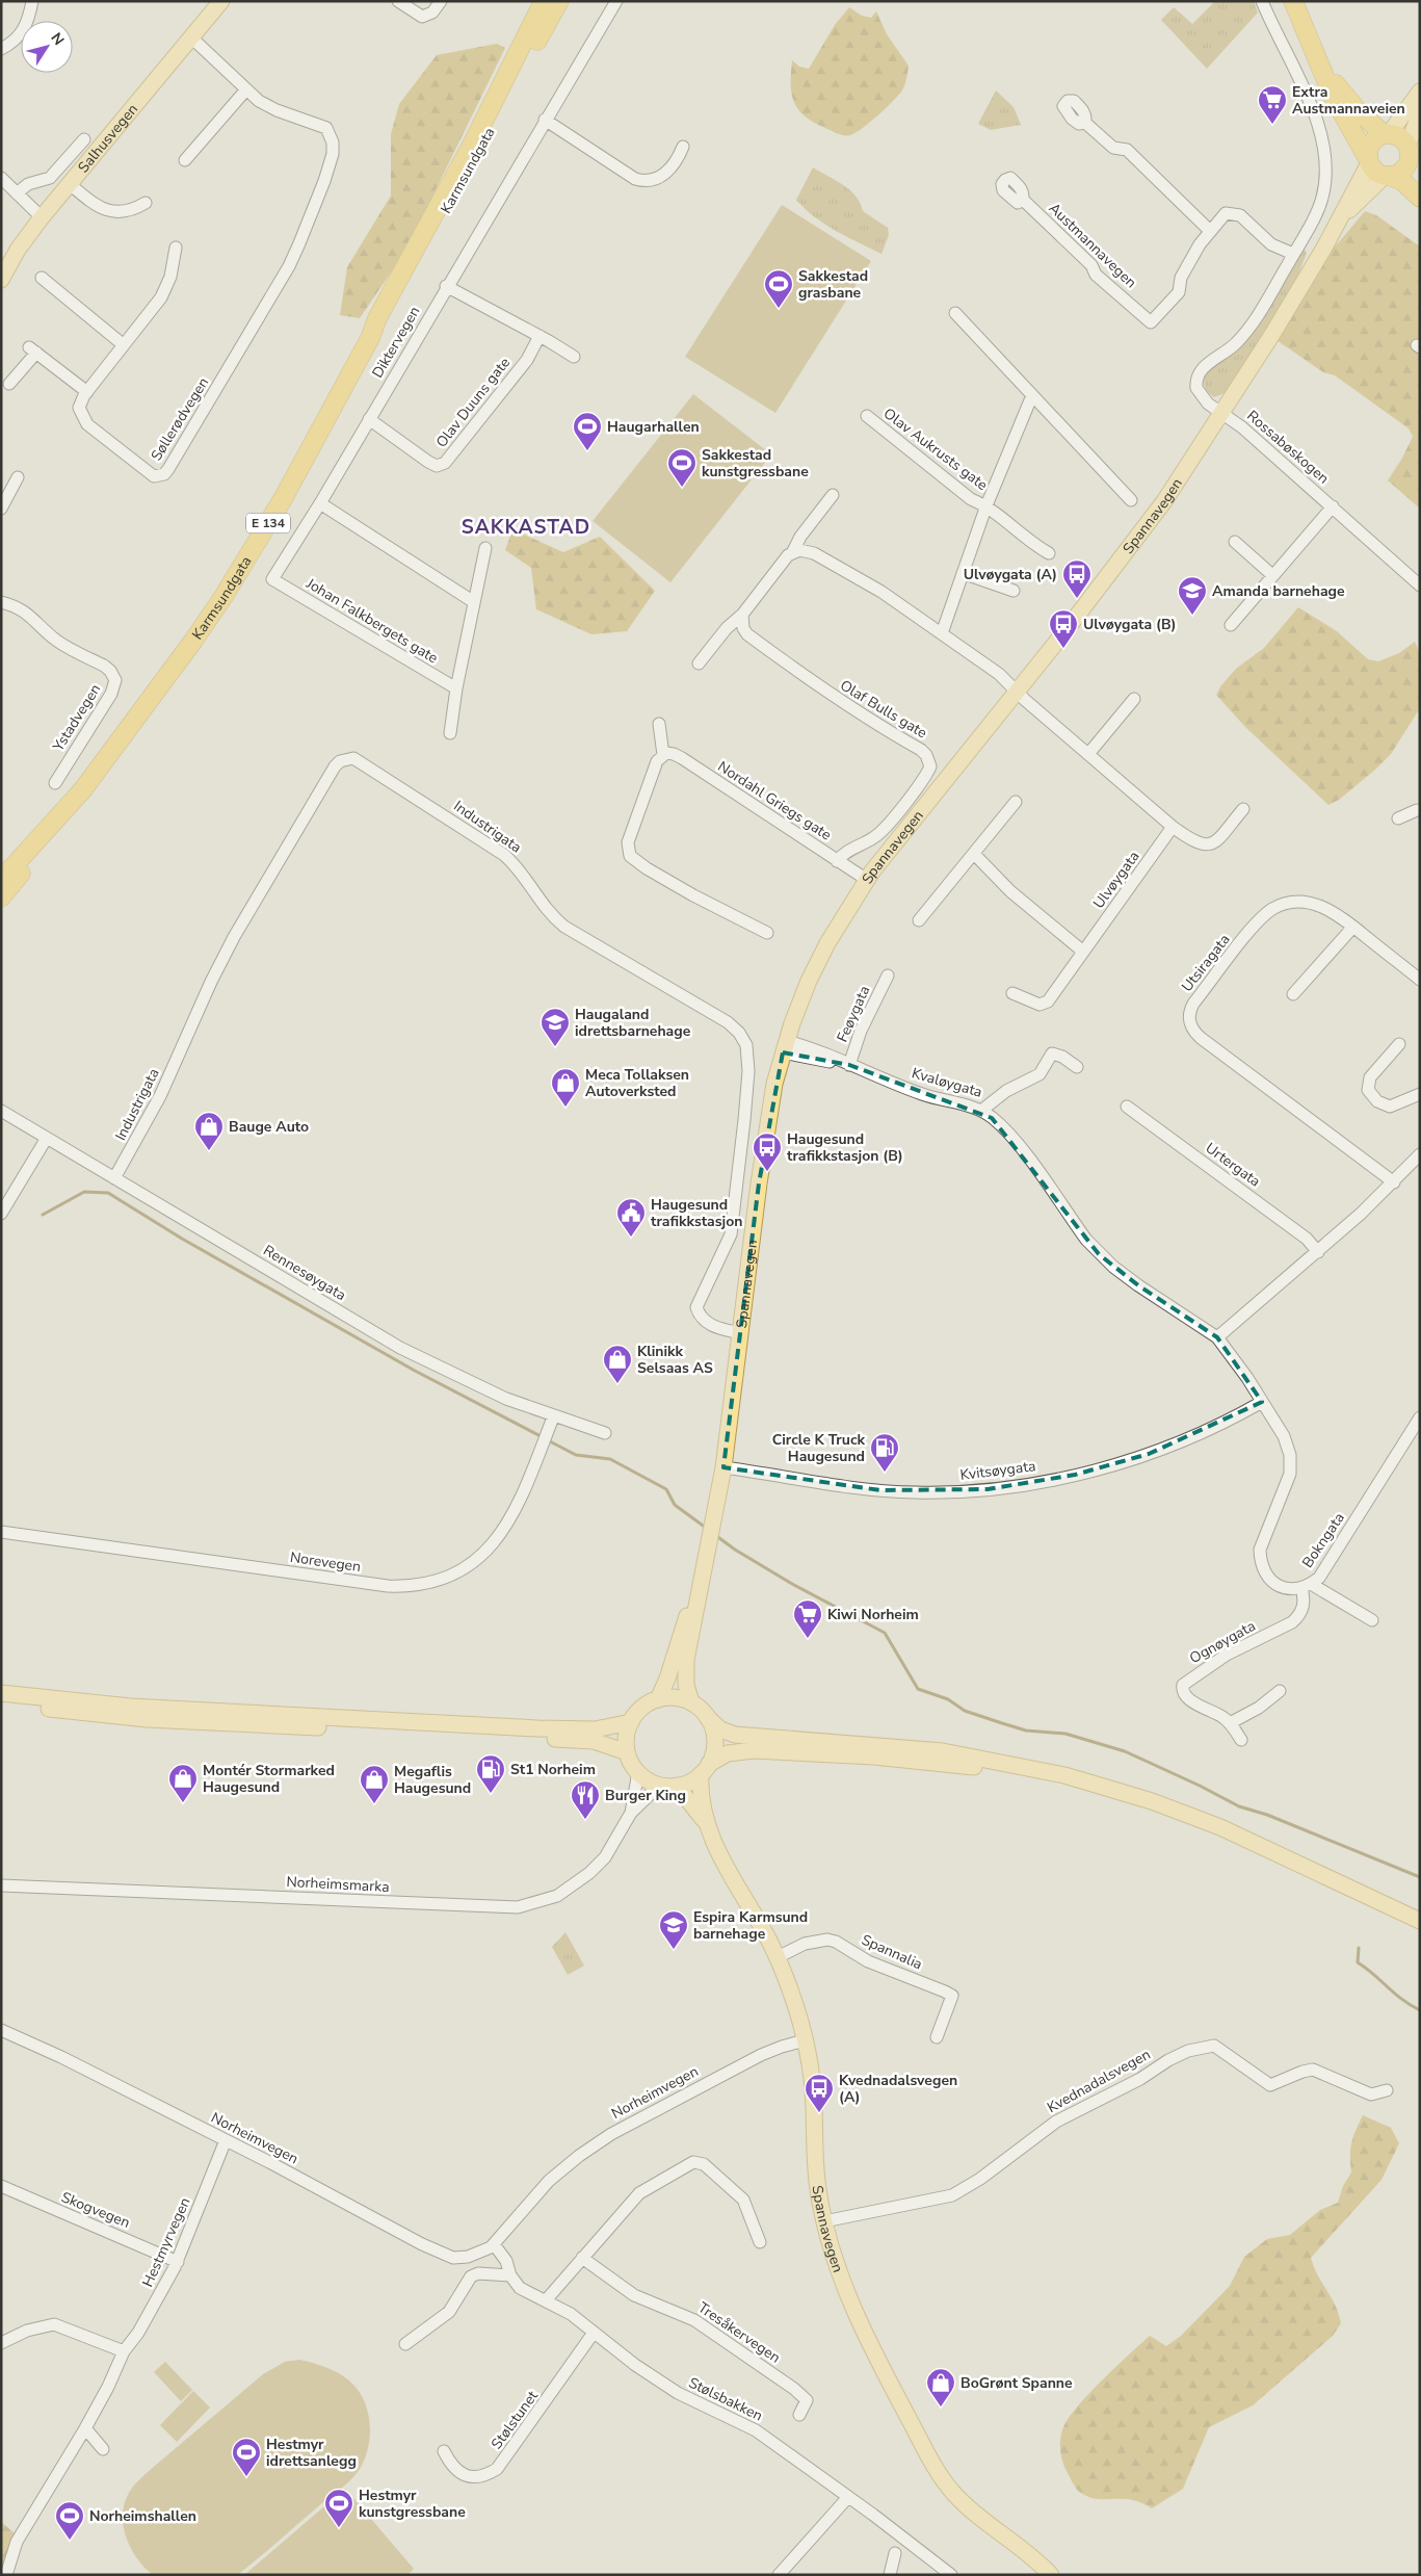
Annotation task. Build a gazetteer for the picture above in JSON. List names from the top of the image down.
{
  "streets": {
    "highway": ["Karmsundgata", "E 134"],
    "main road": ["Salhusvegen", "Spannavegen"],
    "street": [
      "Austmannavegen",
      "Diktervegen",
      "Olav Duuns gate",
      "Søllerødvegen",
      "Rossabøskogen",
      "Olav Aukrusts gate",
      "Johan Falkbergets gate",
      "Olaf Bulls gate",
      "Ystadvegen",
      "Nordahl Griegs gate",
      "Industrigata",
      "Ulvøygata",
      "Utsiragata",
      "Feøygata",
      "Kvaløygata",
      "Urtergata",
      "Rennesøygata",
      "Kvitsøygata",
      "Bokngata",
      "Norevegen",
      "Ognøygata",
      "Norheimsmarka",
      "Spannalia",
      "Kvednadalsvegen",
      "Norheimvegen",
      "Skogvegen",
      "Hestmyrvegen",
      "Tresåkervegen",
      "Stølsbakken",
      "Stølstunet"
    ]
  },
  "crossings": [
    ["Diktervegen", "Olav Duuns gate"],
    ["Diktervegen", "Johan Falkbergets gate"],
    ["Rossabøskogen", "Spannavegen"],
    ["Spannavegen", "Nordahl Griegs gate"],
    ["Spannavegen", "Industrigata"],
    ["Spannavegen", "Kvaløygata"],
    ["Spannavegen", "Kvitsøygata"],
    ["Spannavegen", "Norheimsmarka"],
    ["Spannavegen", "Spannalia"],
    ["Spannavegen", "Kvednadalsvegen"],
    ["Spannavegen", "Norheimvegen"],
    ["Olaf Bulls gate", "Nordahl Griegs gate"],
    ["Industrigata", "Rennesøygata"],
    ["Feøygata", "Kvaløygata"],
    ["Rennesøygata", "Norevegen"],
    ["Kvitsøygata", "Bokngata"],
    ["Bokngata", "Ognøygata"],
    ["Norheimvegen", "Hestmyrvegen"],
    ["Skogvegen", "Hestmyrvegen"],
    ["Stølsbakken", "Stølstunet"]
  ],
  "districts": ["SAKKASTAD"],
  "places": {
    "supermarket": ["Extra Austmannaveien", "Kiwi Norheim"],
    "sports": [
      "Sakkestad grasbane",
      "Haugarhallen",
      "Sakkestad kunstgressbane",
      "Hestmyr idrettsanlegg",
      "Hestmyr kunstgressbane",
      "Norheimshallen"
    ],
    "bus stop": [
      "Ulvøygata (A)",
      "Ulvøygata (B)",
      "Haugesund trafikkstasjon (B)",
      "Kvednadalsvegen (A)"
    ],
    "school or university": ["Amanda barnehage", "Haugaland idrettsbarnehage", "Espira Karmsund barnehage"],
    "shop": [
      "Meca Tollaksen Autoverksted",
      "Bauge Auto",
      "Klinikk Selsaas AS",
      "Montér Stormarked Haugesund",
      "Megaflis Haugesund",
      "BoGrønt Spanne"
    ],
    "public building": ["Haugesund trafikkstasjon"],
    "fuel station": ["Circle K Truck Haugesund", "St1 Norheim"],
    "restaurant": ["Burger King"]
  },
  "north": "top right"
}
